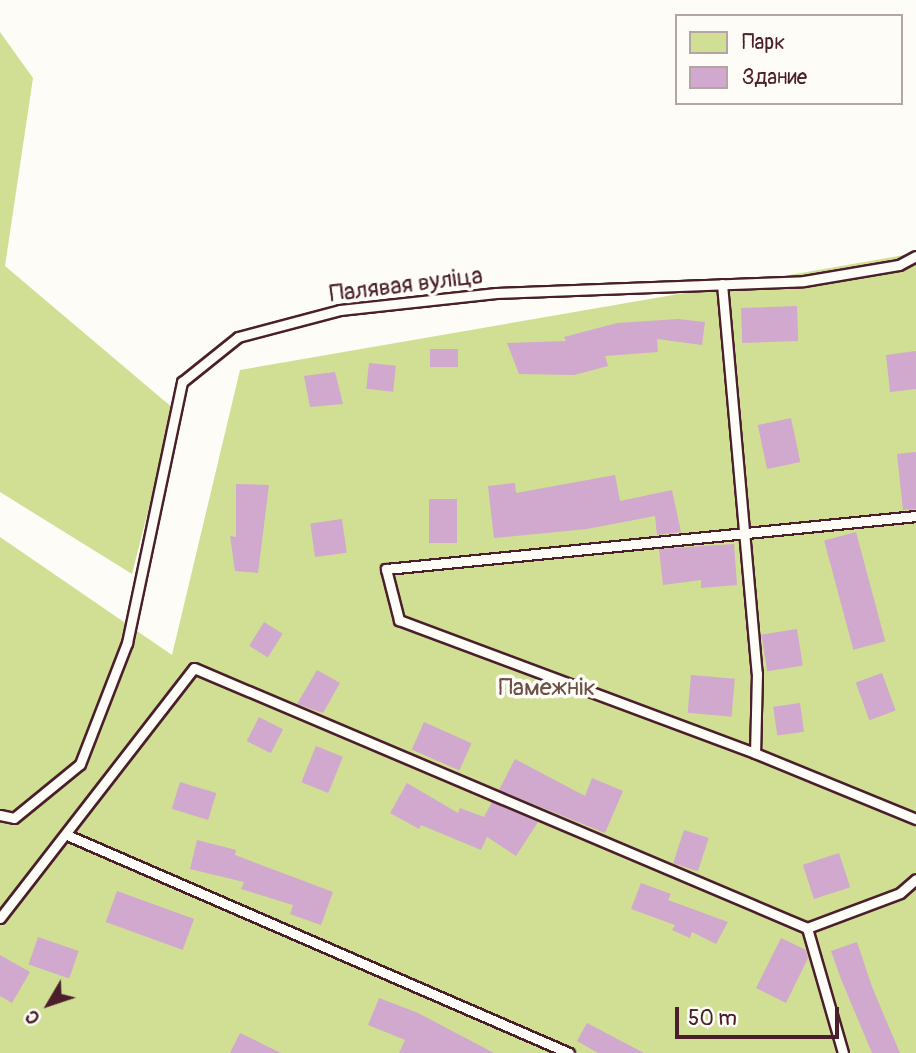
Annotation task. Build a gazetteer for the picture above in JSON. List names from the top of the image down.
{
  "streets": {
    "lane": ["Палявая вуліца"]
  },
  "parks": ["Памежнік"],
  "legend": ["Парк", "Здание"],
  "scale_bar": "50 m",
  "north": "bottom left"
}
